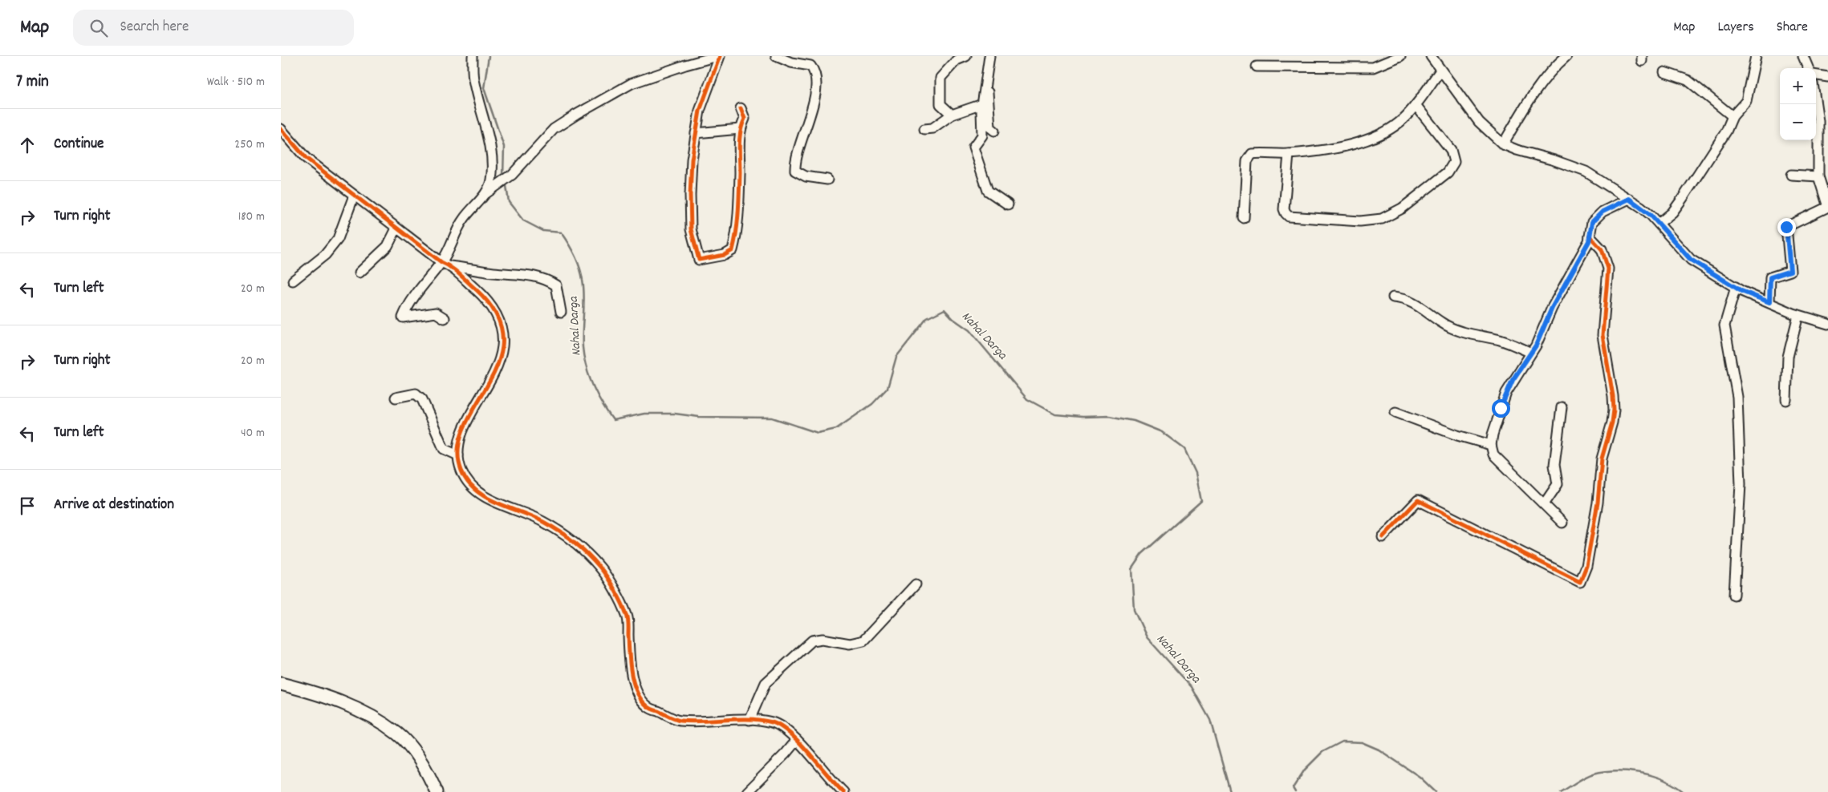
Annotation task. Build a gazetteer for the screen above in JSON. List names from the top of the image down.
{
  "water": ["Nahal Darga"],
  "page": {
    "header": "Map",
    "search": "Search here",
    "nav": ["Map", "Layers", "Share"],
    "heading": ["7 min", "Walk · 510 m"],
    "map_buttons": ["+", "−"],
    "list": [
      ["Continue", "250 m"],
      ["Turn right", "180 m"],
      ["Turn left", "20 m"],
      ["Turn right", "20 m"],
      ["Turn left", "40 m"],
      "Arrive at destination"
    ]
  }
}
